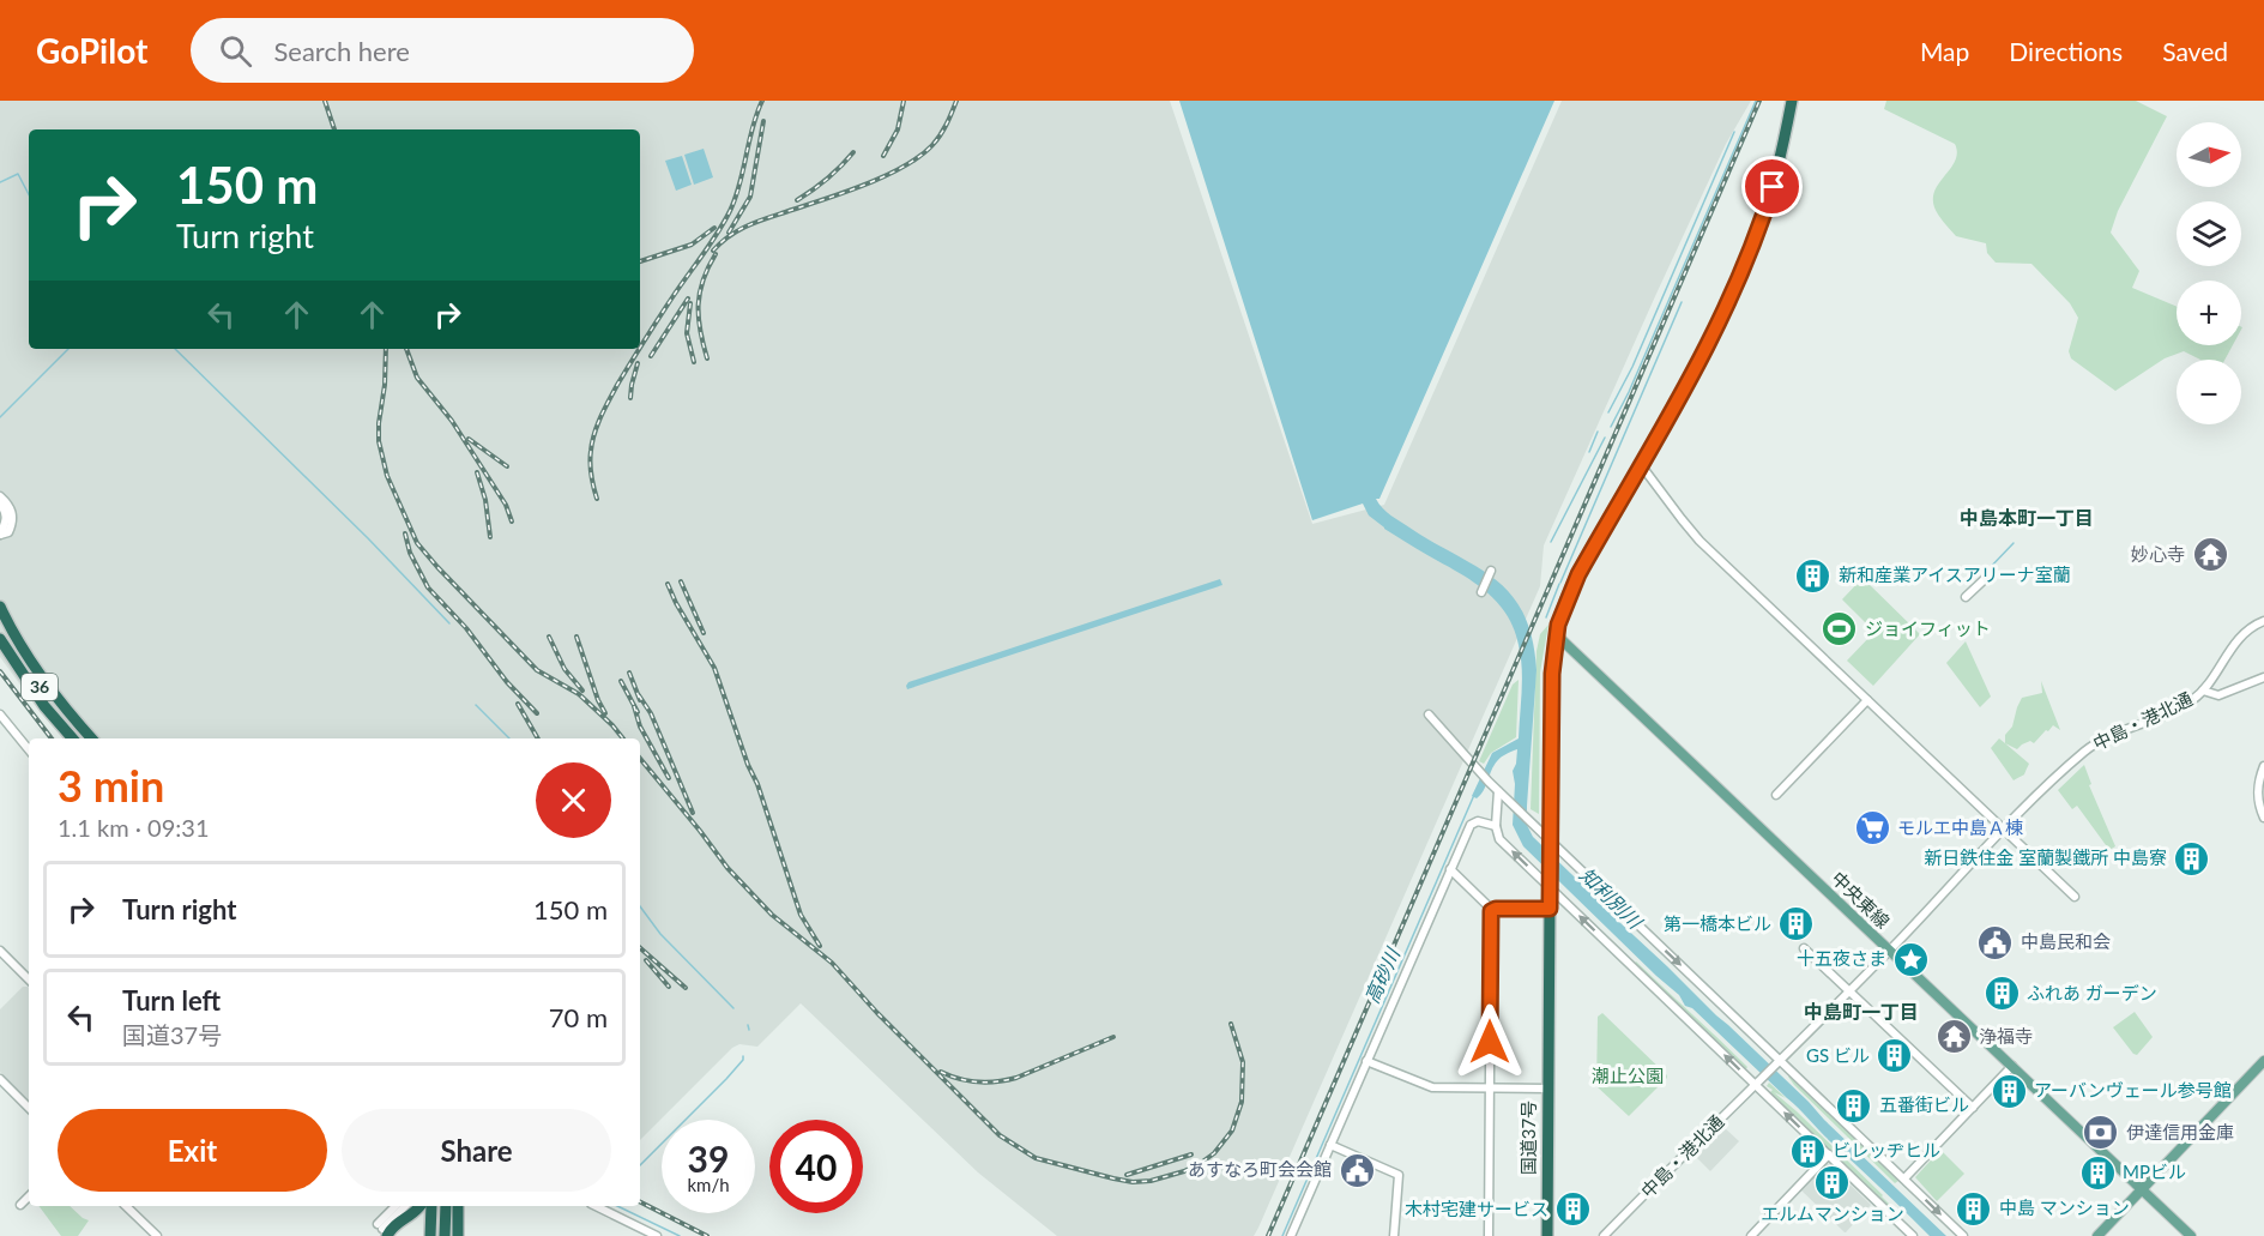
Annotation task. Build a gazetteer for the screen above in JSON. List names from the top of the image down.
{
  "streets": {
    "highway": ["36", "国道37号"],
    "main road": ["中央東線"],
    "street": ["中島・港北通"]
  },
  "crossings": [
    ["中島・港北通", "中央東線"],
    ["中央東線", "国道37号"]
  ],
  "districts": ["中島本町一丁目", "中島町一丁目"],
  "water": ["知利別川", "高砂川"],
  "parks": ["潮止公園"],
  "places": {
    "temple": ["妙心寺", "浄福寺"],
    "building": [
      "新和産業アイスアリーナ室蘭",
      "新日鉄住金 室蘭製鐵所 中島寮",
      "第一橋本ビル",
      "ふれあ ガーデン",
      "GS ビル",
      "アーバンヴェール参号館",
      "五番街ビル",
      "ビレッヂヒル",
      "MPビル",
      "エルムマンション",
      "中島 マンション",
      "木村宅建サービス"
    ],
    "sports": ["ジョイフィット"],
    "supermarket": ["モルエ中島Ａ棟"],
    "public building": ["中島民和会", "あすなろ町会会館"],
    "place": ["十五夜さま"],
    "bank": ["伊達信用金庫"]
  },
  "north": "right",
  "page": {
    "header": "GoPilot",
    "search": "Search here",
    "nav": ["Map", "Directions", "Saved"],
    "map_buttons": ["+", "−"],
    "turn": ["150 m", "Turn right"],
    "heading": ["3 min", "1.1 km · 09:31"],
    "list": [
      {
        "name": "Turn right",
        "value": "150 m"
      },
      {
        "name": "Turn left",
        "note": "国道37号",
        "value": "70 m"
      }
    ],
    "buttons": ["Exit", "Share"],
    "speed": "39 km/h",
    "limit": "40"
  }
}
